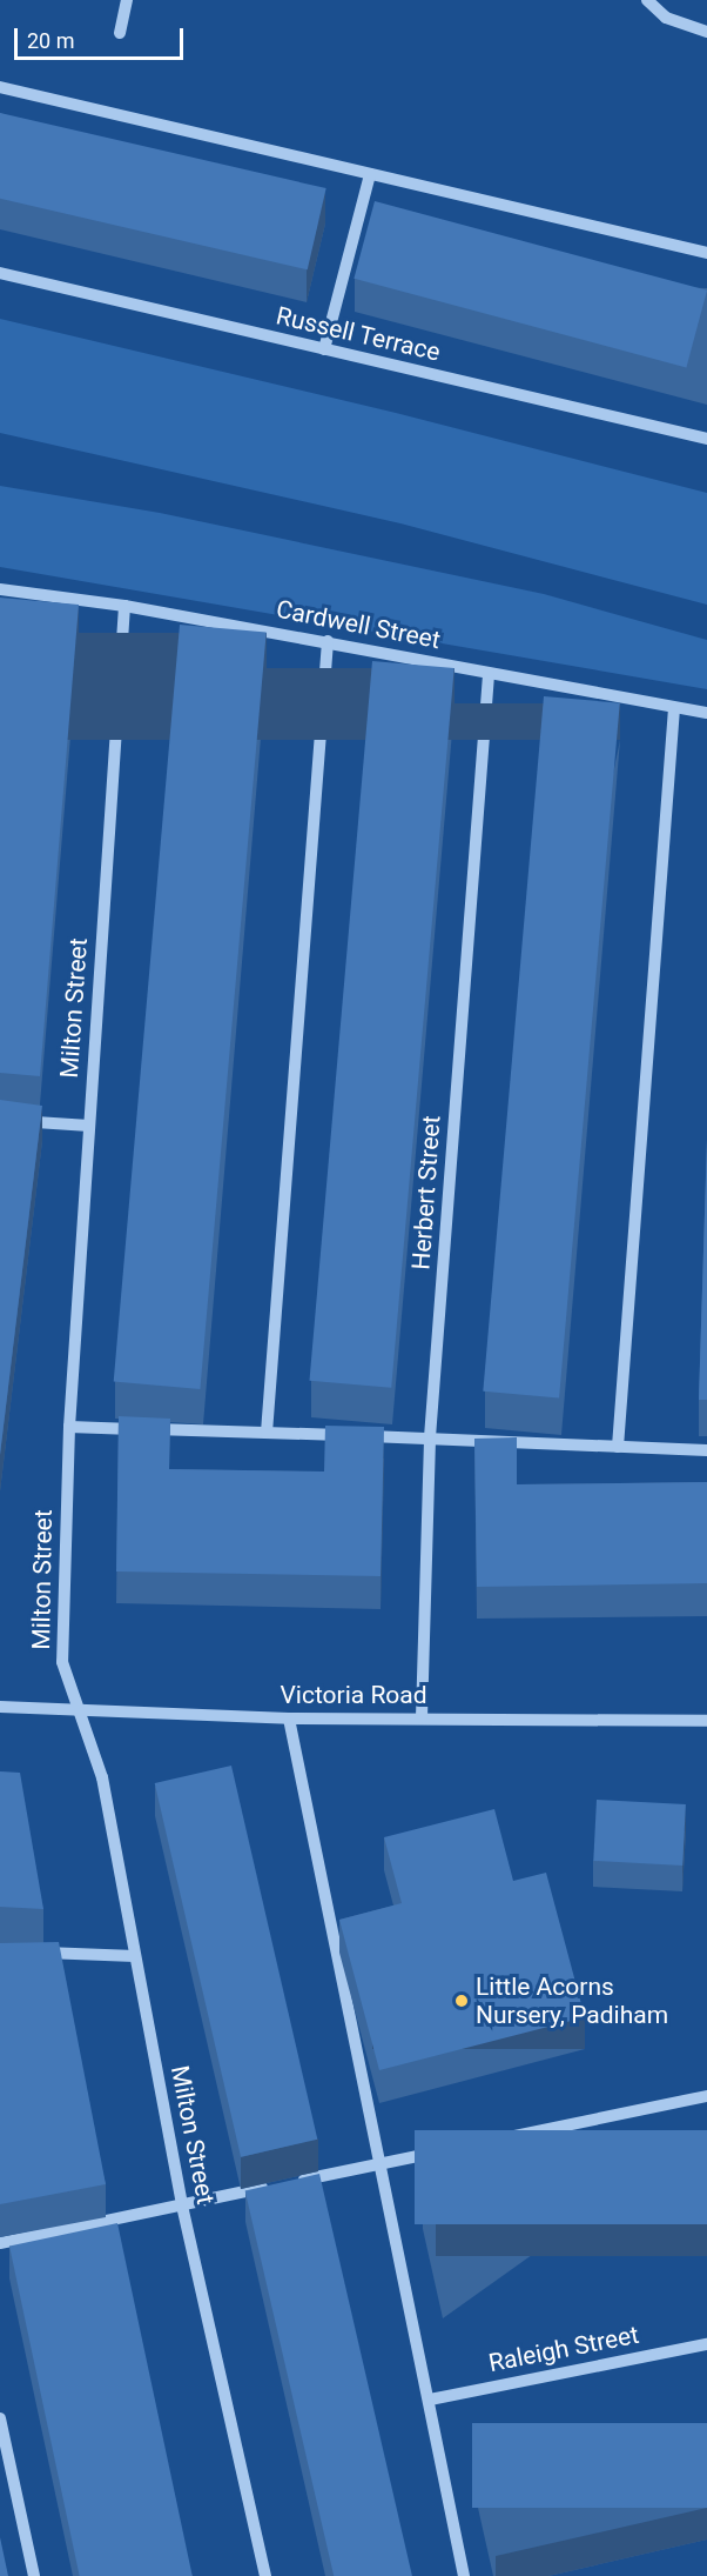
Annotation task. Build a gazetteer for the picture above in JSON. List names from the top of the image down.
{
  "streets": {
    "street": [
      "Russell Terrace",
      "Cardwell Street",
      "Milton Street",
      "Herbert Street",
      "Victoria Road",
      "Raleigh Street"
    ]
  },
  "crossings": [
    ["Cardwell Street", "Milton Street"],
    ["Cardwell Street", "Herbert Street"],
    ["Milton Street", "Victoria Road"],
    ["Herbert Street", "Victoria Road"]
  ],
  "places": ["Little Acorns Nursery, Padiham"],
  "scale_bar": "20 m"
}
